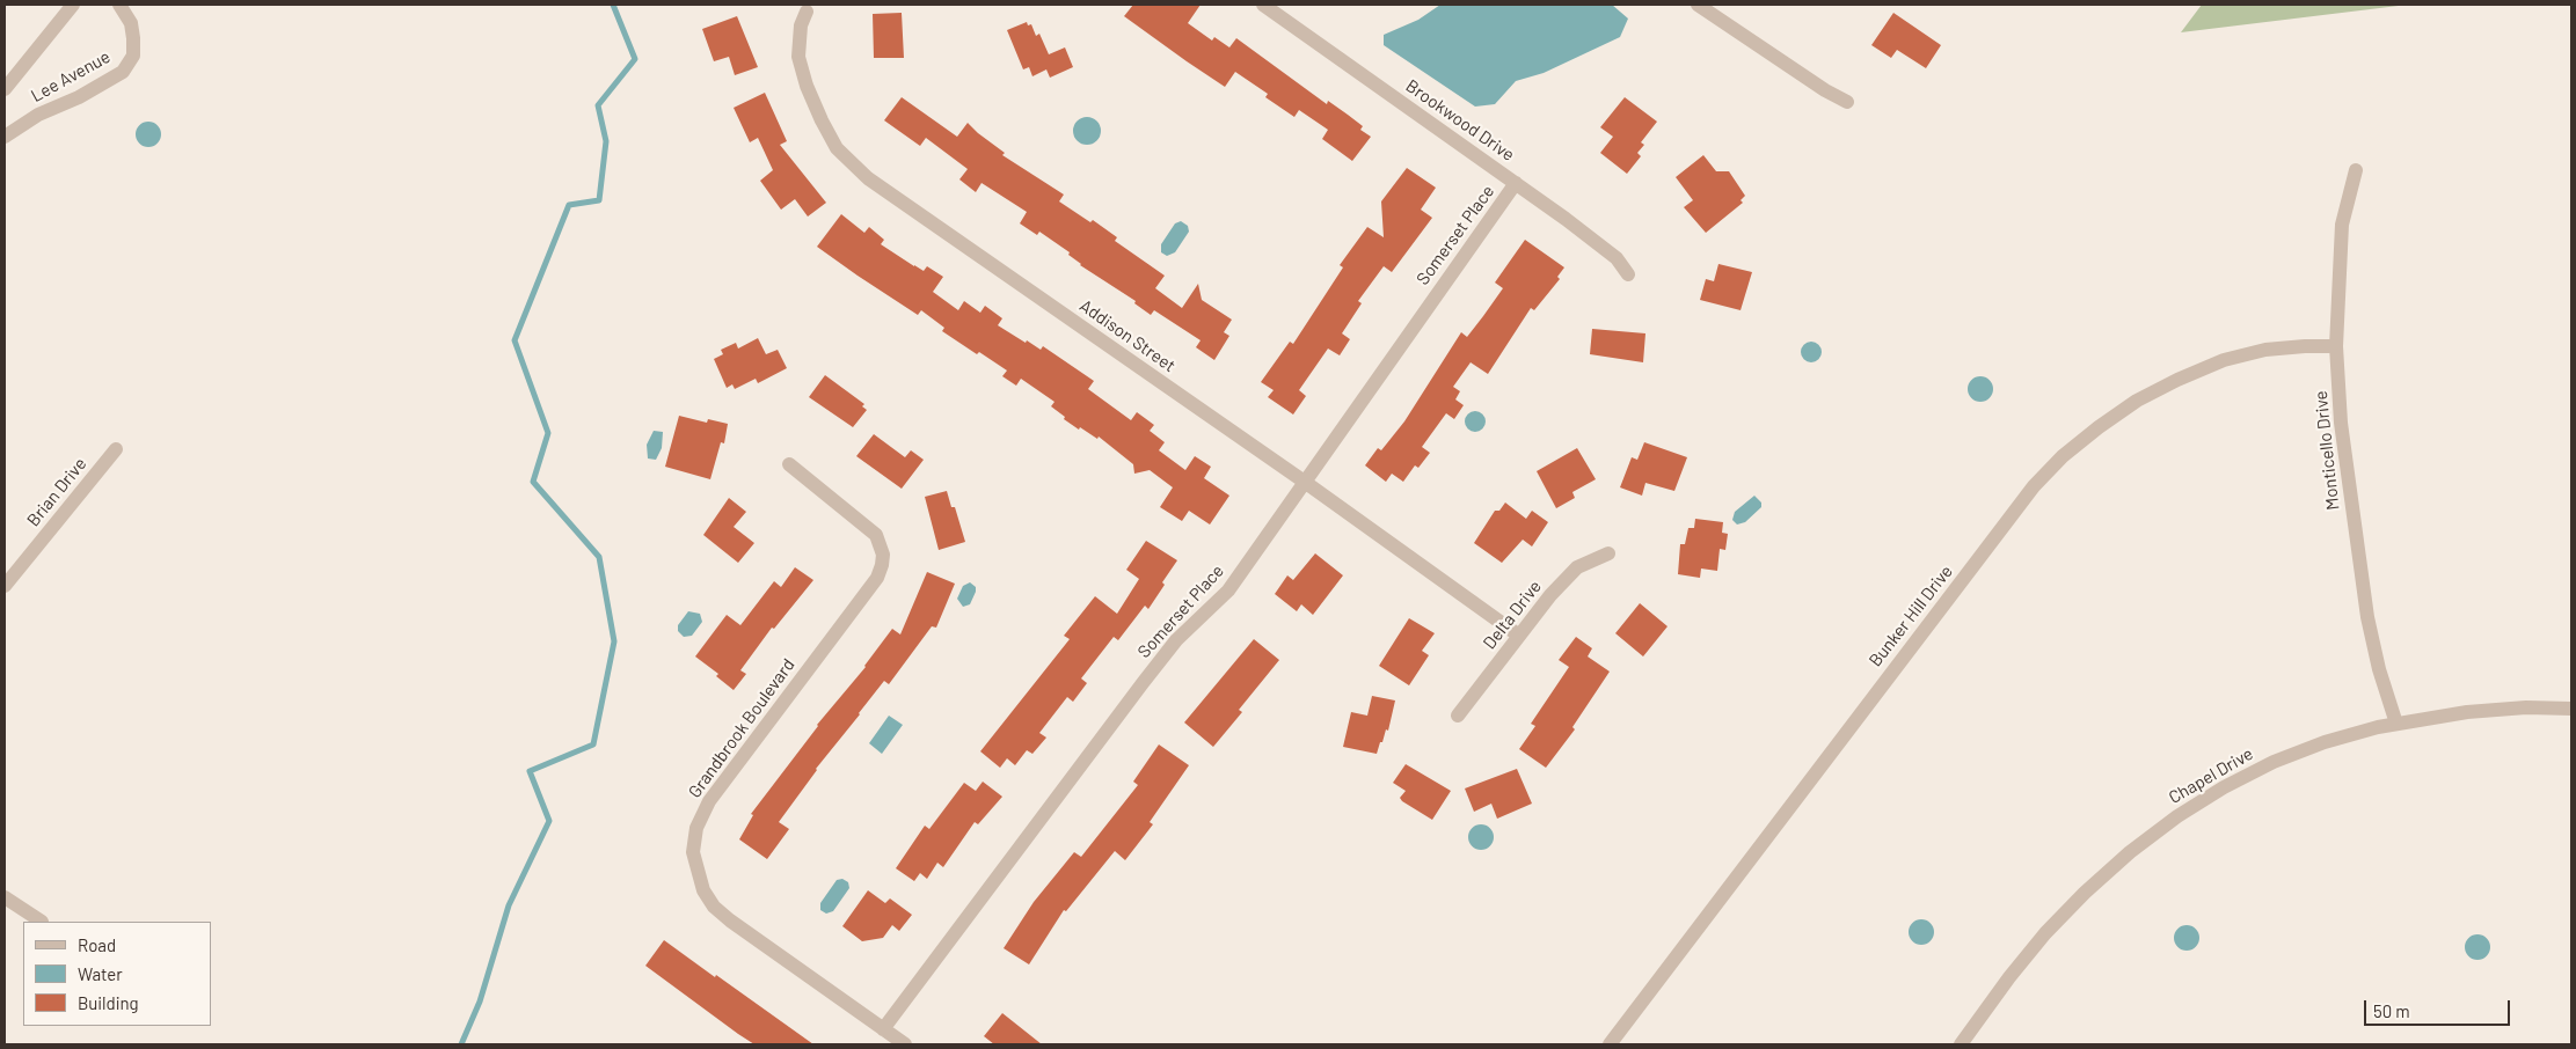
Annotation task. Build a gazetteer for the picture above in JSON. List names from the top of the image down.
{
  "streets": {
    "street": [
      "Lee Avenue",
      "Brookwood Drive",
      "Somerset Place",
      "Addison Street",
      "Monticello Drive",
      "Brian Drive",
      "Delta Drive",
      "Bunker Hill Drive",
      "Grandbrook Boulevard",
      "Chapel Drive"
    ]
  },
  "crossings": [
    ["Brookwood Drive", "Somerset Place"],
    ["Somerset Place", "Addison Street"],
    ["Somerset Place", "Grandbrook Boulevard"],
    ["Addison Street", "Delta Drive"],
    ["Monticello Drive", "Bunker Hill Drive"],
    ["Monticello Drive", "Chapel Drive"]
  ],
  "legend": ["Road", "Water", "Building"],
  "scale_bar": "50 m"
}
